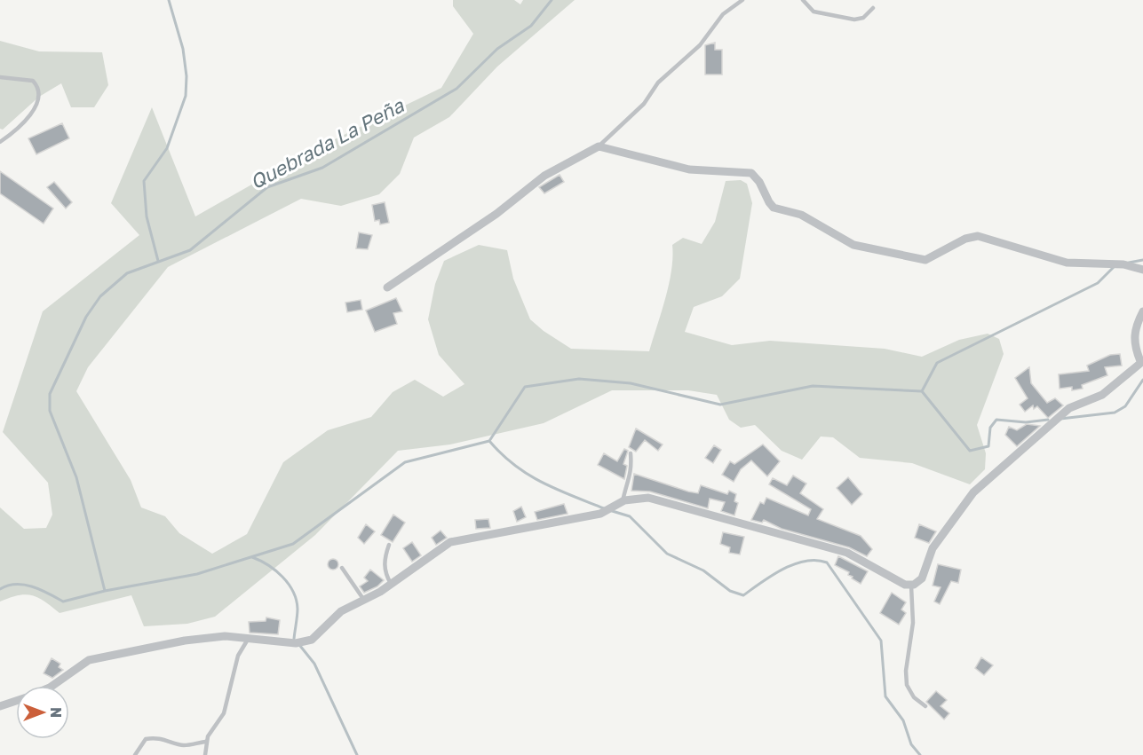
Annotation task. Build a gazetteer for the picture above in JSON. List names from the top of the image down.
{
  "water": ["Quebrada La Peña"],
  "north": "right"
}
